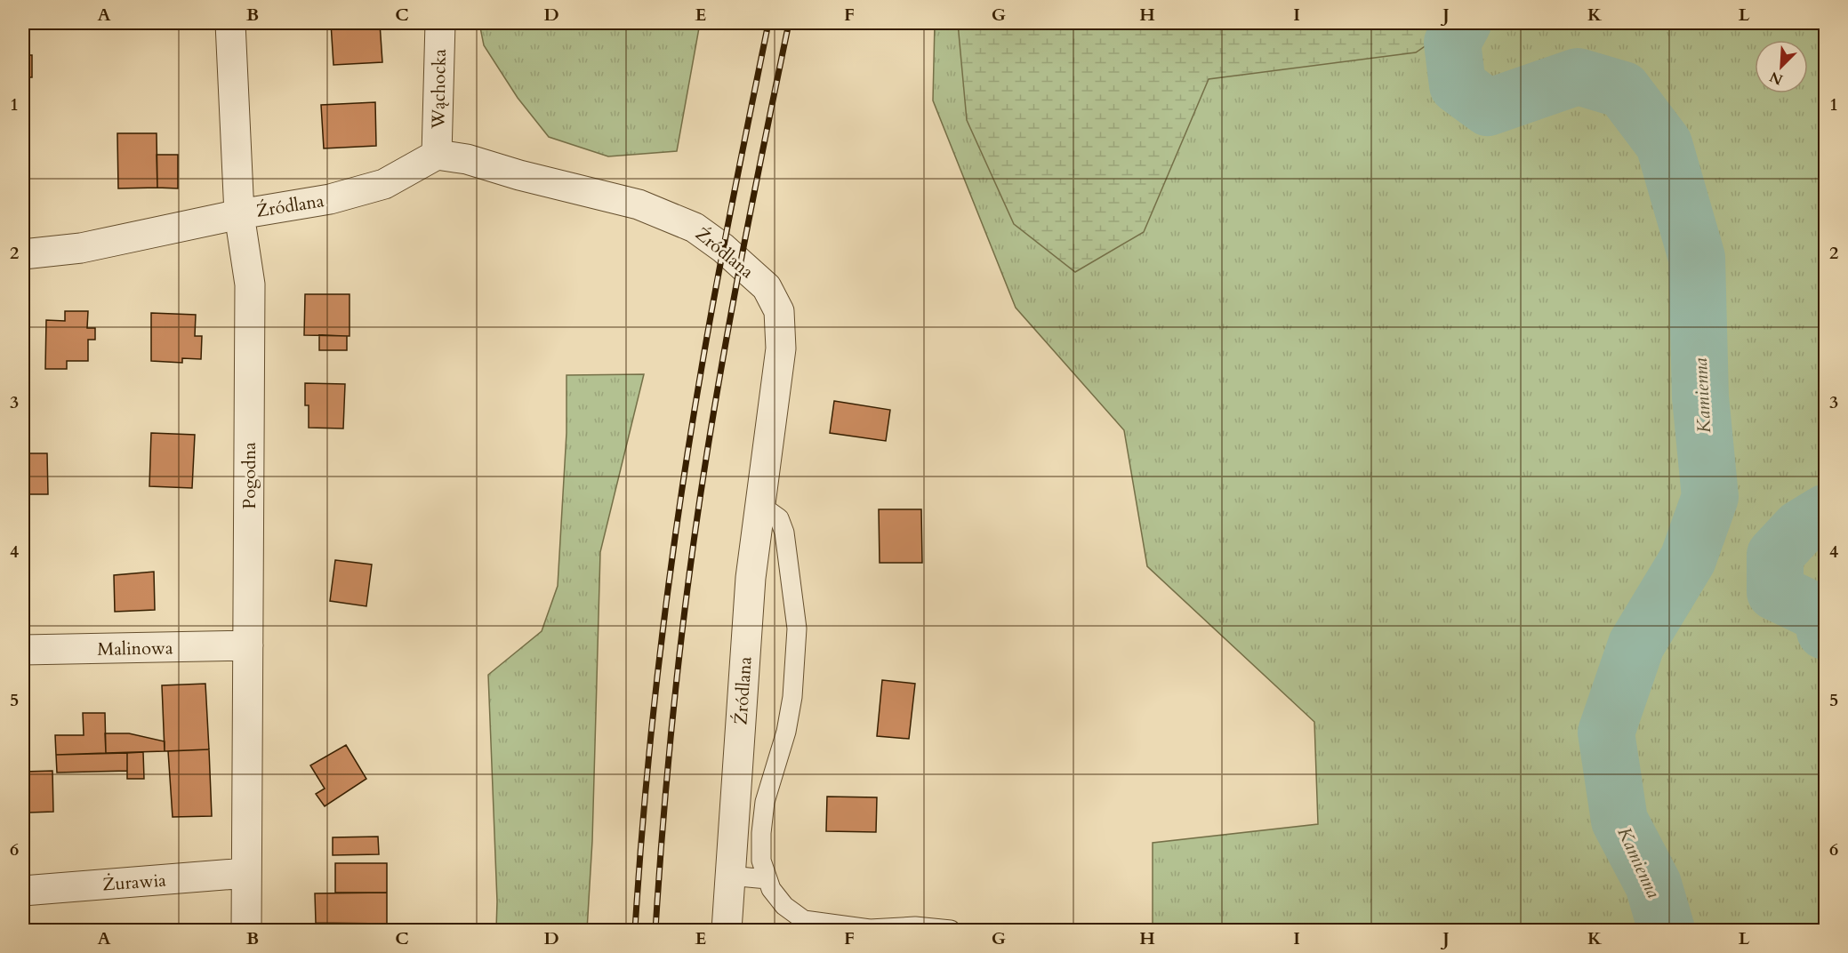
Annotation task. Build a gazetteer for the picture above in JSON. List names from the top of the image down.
{
  "streets": {
    "street": [
      "Wąchocka",
      "Źródlana",
      "Pogodna",
      "Malinowa",
      "Żurawia"
    ]
  },
  "crossings": [
    ["Wąchocka", "Źródlana"],
    ["Źródlana", "Pogodna"],
    ["Pogodna", "Malinowa"],
    ["Pogodna", "Żurawia"]
  ],
  "water": ["Kamienna"],
  "north": "bottom left",
  "grid": {
    "columns": [
      "A",
      "B",
      "C",
      "D",
      "E",
      "F",
      "G",
      "H",
      "I",
      "J",
      "K",
      "L"
    ],
    "rows": [
      "1",
      "2",
      "3",
      "4",
      "5",
      "6"
    ]
  }
}
